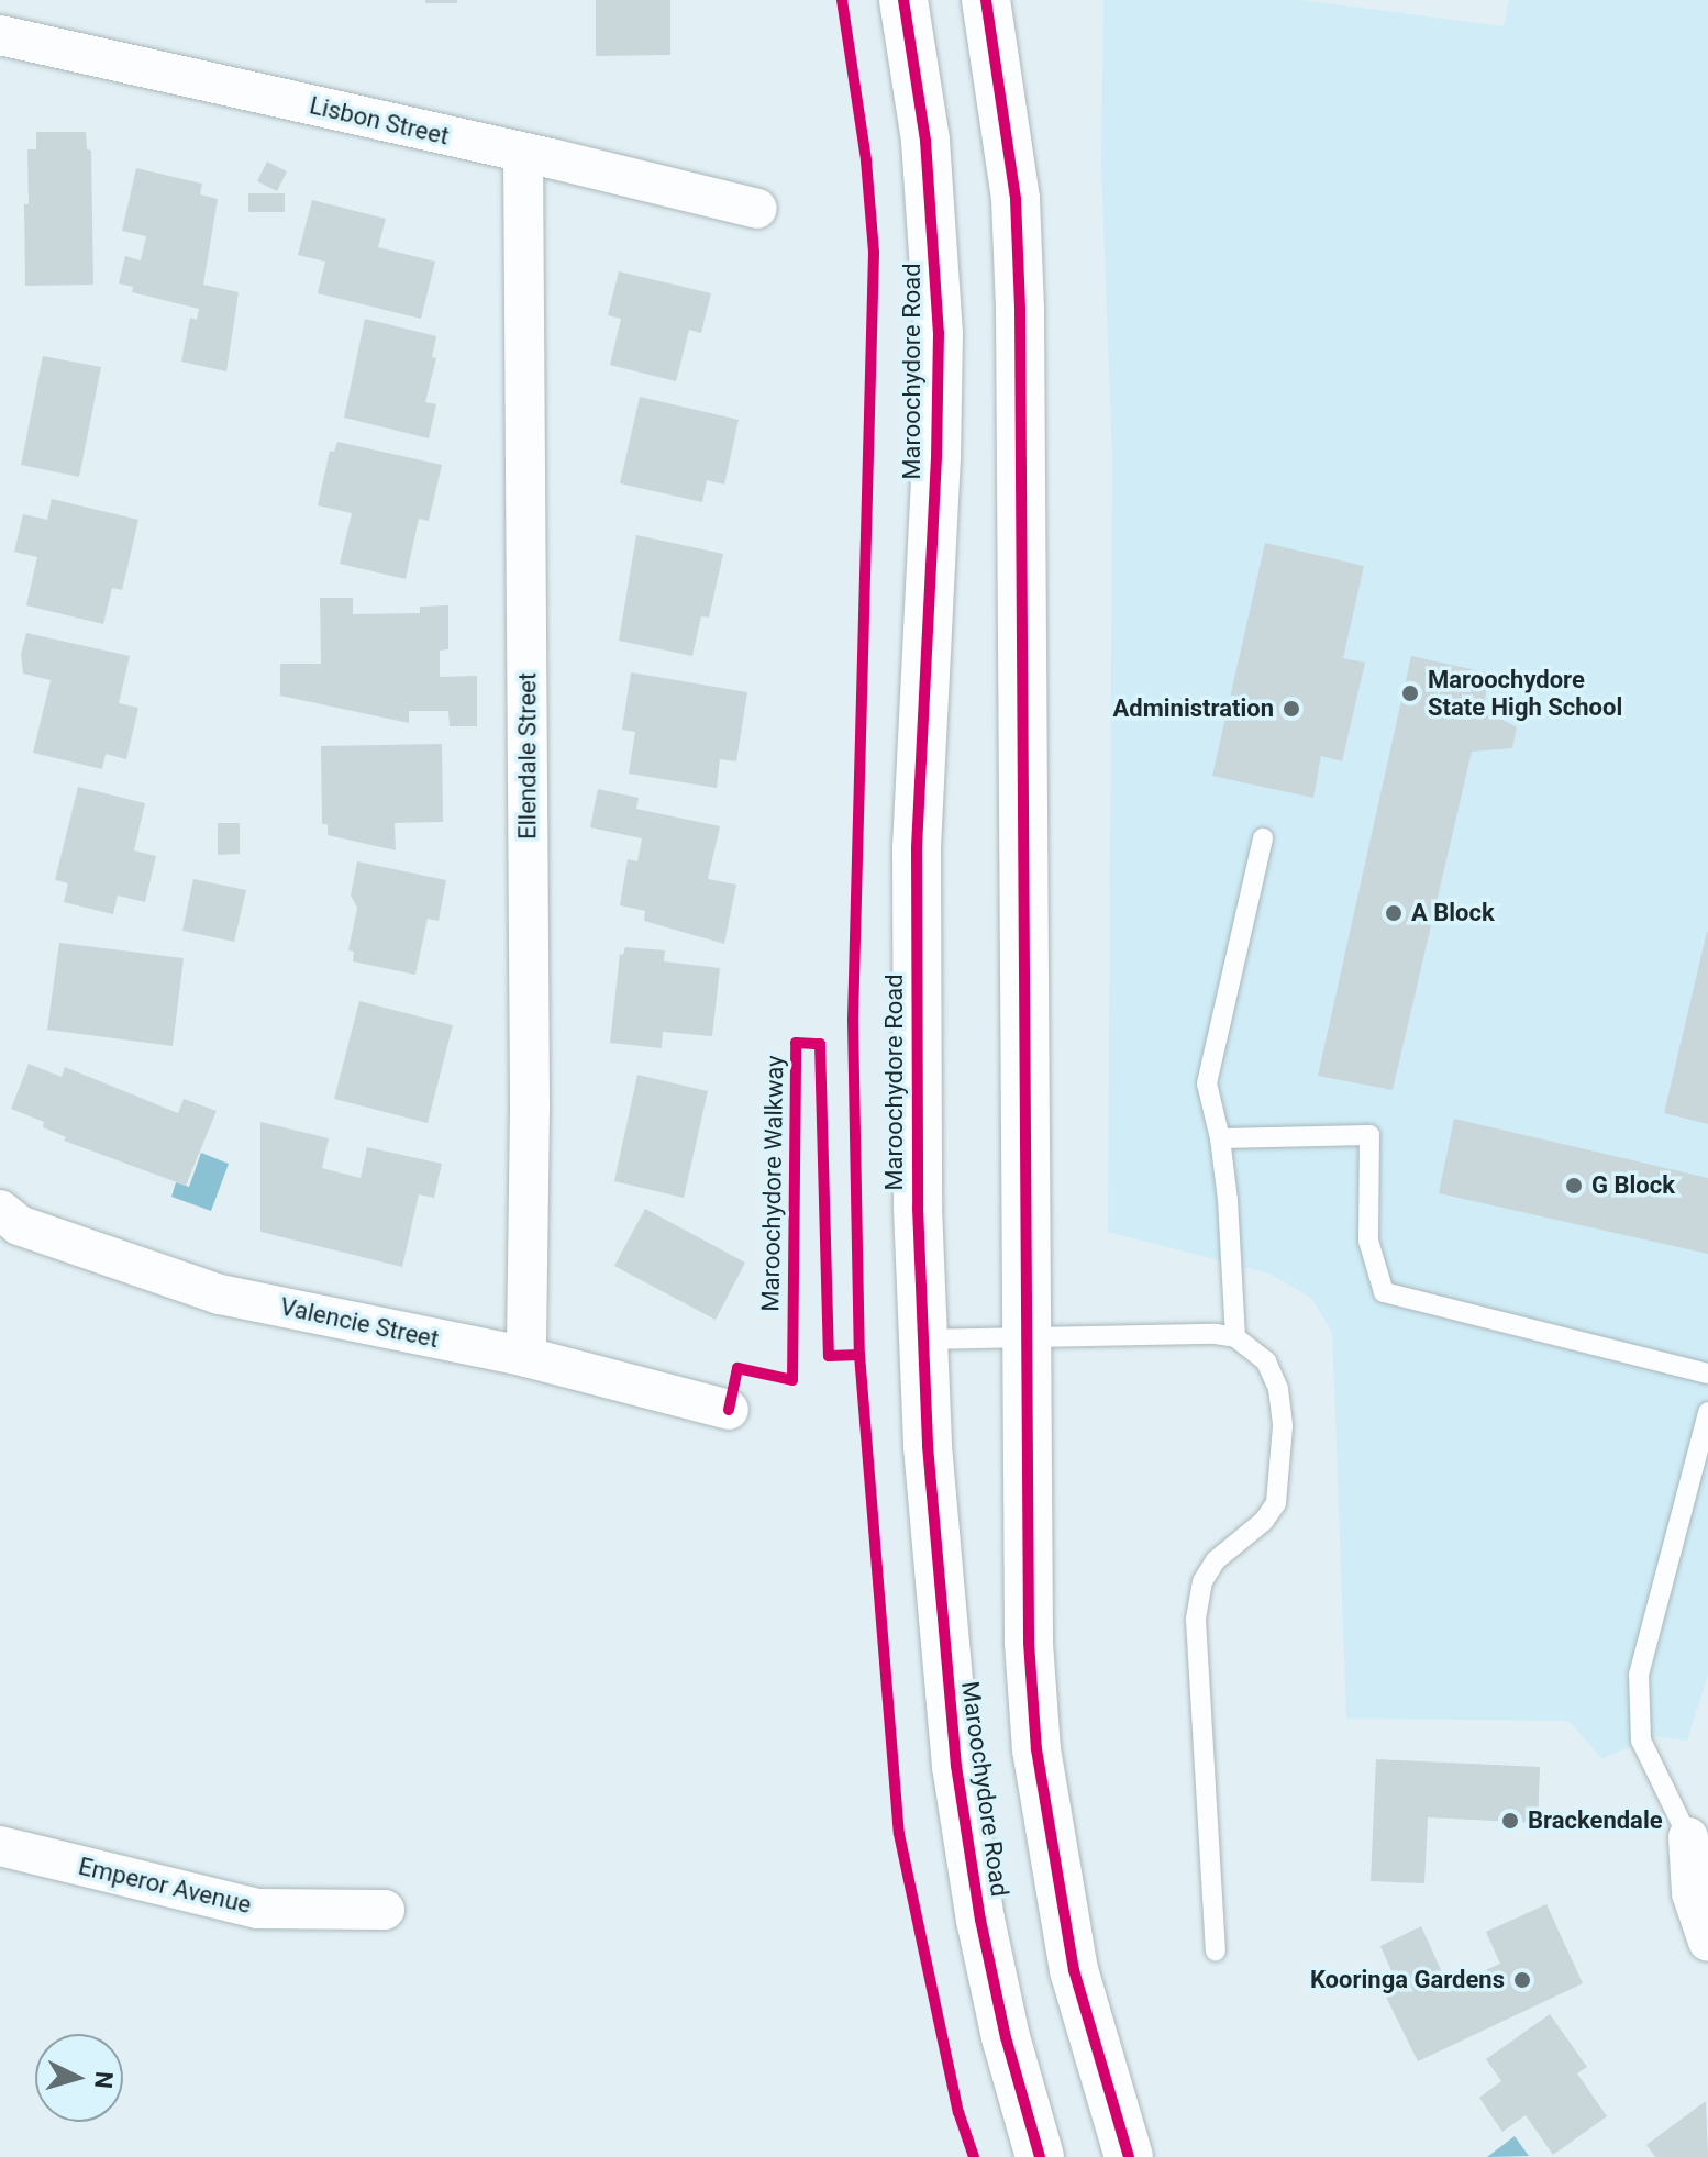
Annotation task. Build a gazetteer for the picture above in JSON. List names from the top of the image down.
{
  "streets": {
    "main road": ["Maroochydore Road"],
    "street": [
      "Lisbon Street",
      "Ellendale Street",
      "Valencie Street",
      "Emperor Avenue"
    ],
    "cycle path": ["Maroochydore Walkway"]
  },
  "crossings": [
    ["Lisbon Street", "Ellendale Street"],
    ["Ellendale Street", "Valencie Street"]
  ],
  "places": [
    "Maroochydore State High School",
    "Administration",
    "A Block",
    "G Block",
    "Brackendale",
    "Kooringa Gardens"
  ],
  "north": "right"
}
